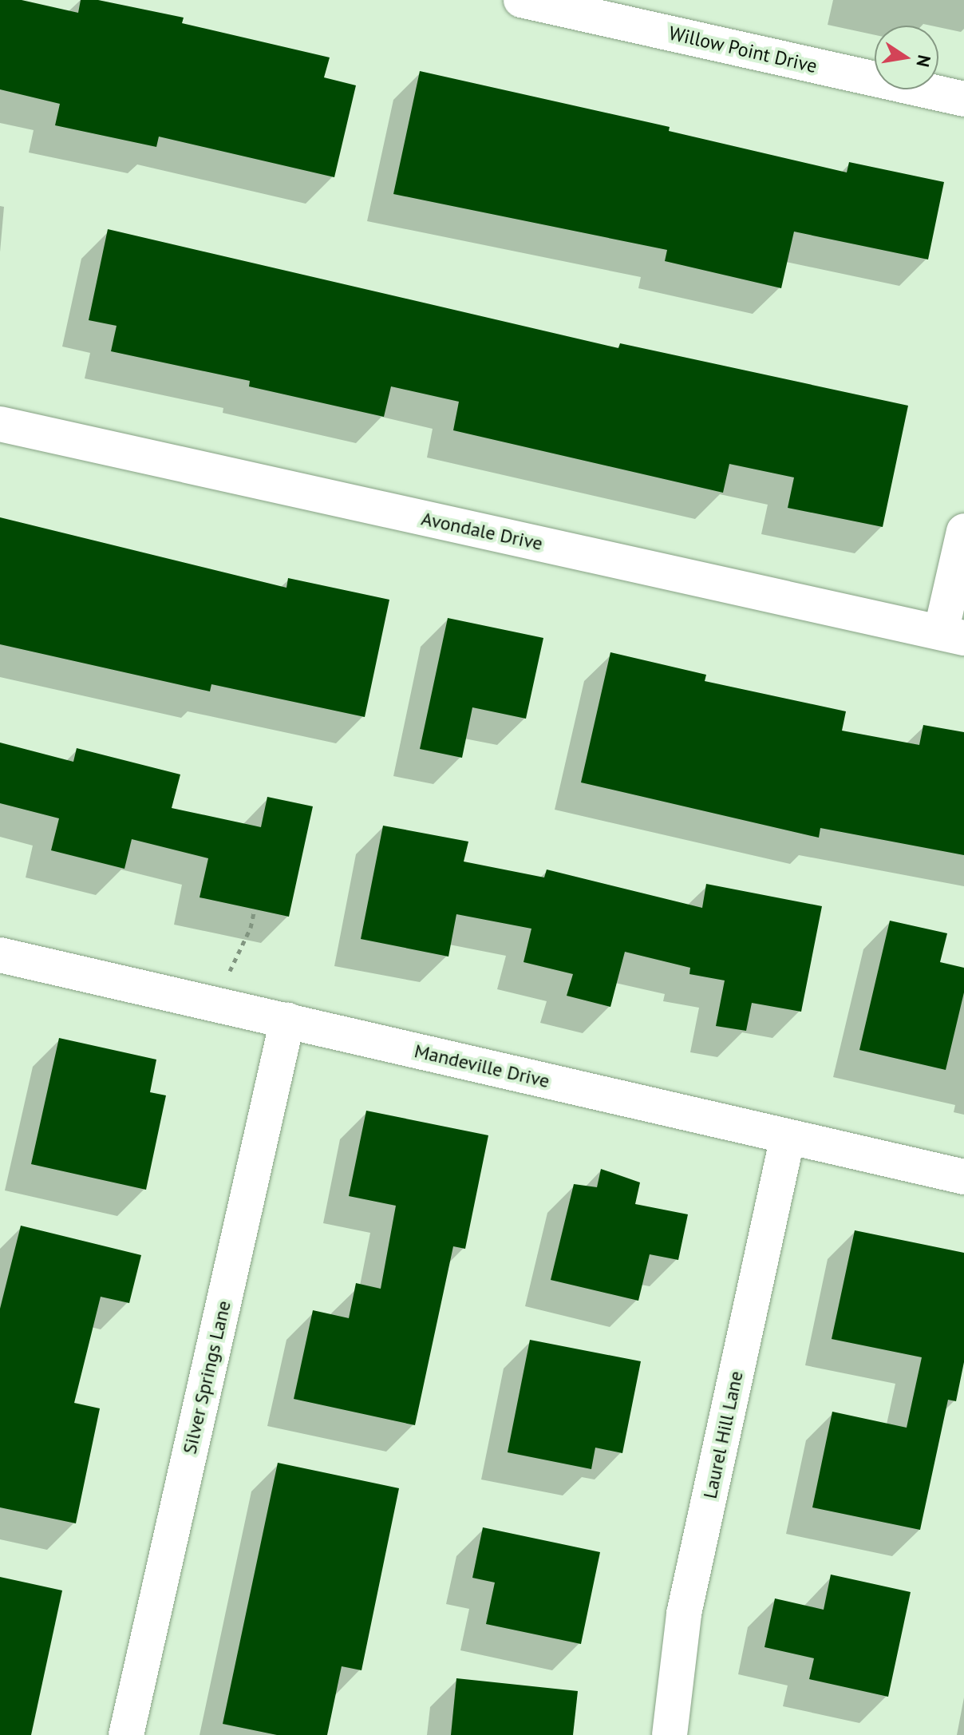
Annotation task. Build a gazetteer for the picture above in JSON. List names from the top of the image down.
{
  "streets": {
    "street": [
      "Willow Point Drive",
      "Avondale Drive",
      "Mandeville Drive",
      "Silver Springs Lane",
      "Laurel Hill Lane"
    ]
  },
  "crossings": [
    ["Mandeville Drive", "Silver Springs Lane"],
    ["Mandeville Drive", "Laurel Hill Lane"]
  ],
  "north": "right"
}
